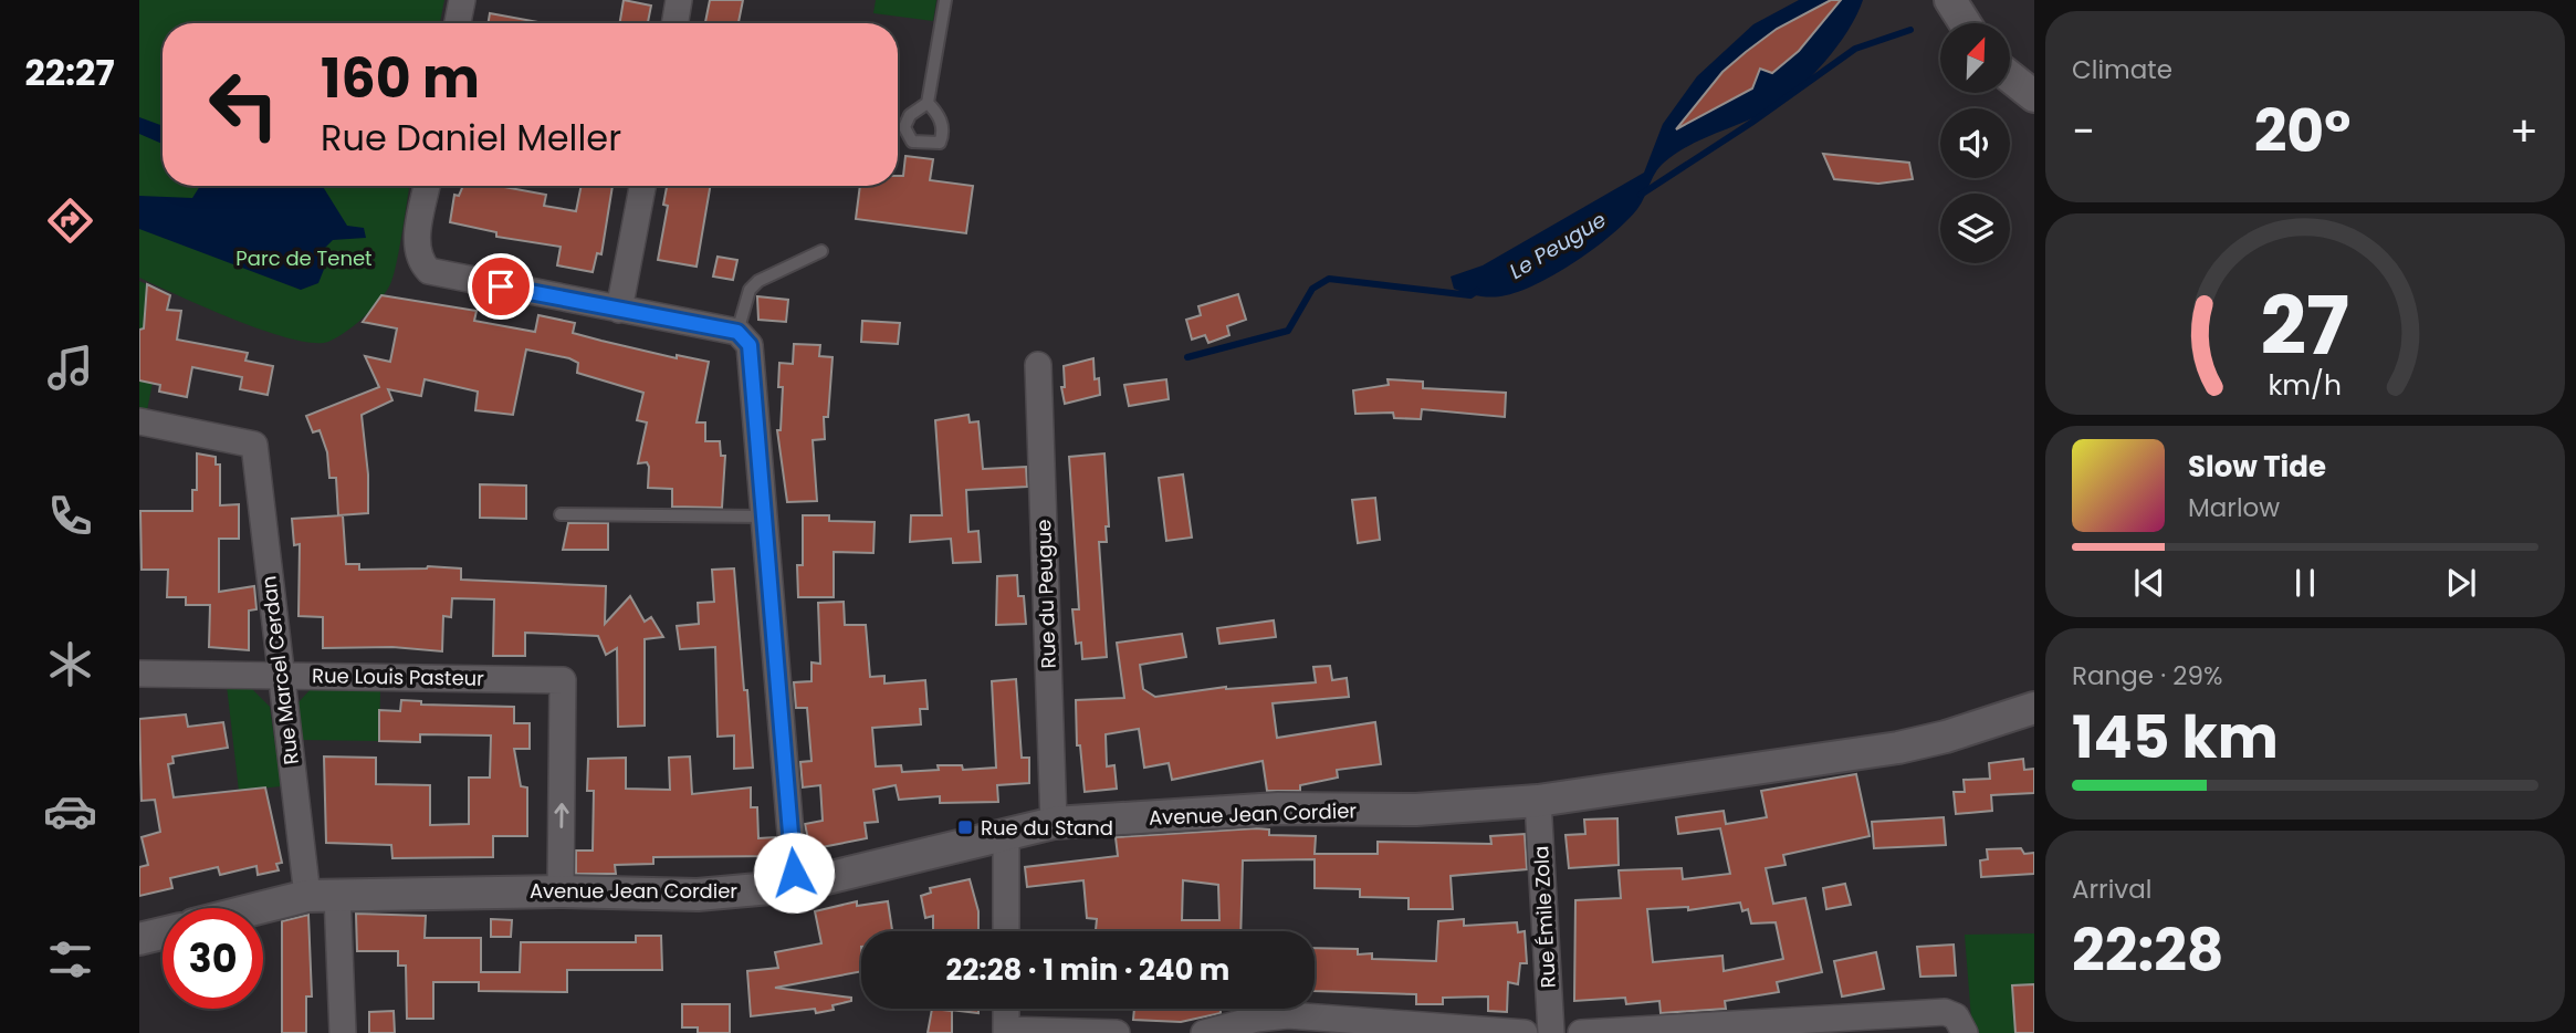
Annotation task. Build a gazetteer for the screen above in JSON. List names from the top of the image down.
{
  "streets": {
    "street": [
      "Rue du Peugue",
      "Rue Marcel Cerdan",
      "Rue Louis Pasteur",
      "Avenue Jean Cordier",
      "Rue Émile Zola"
    ]
  },
  "crossings": [
    ["Rue du Peugue", "Avenue Jean Cordier"],
    ["Rue Marcel Cerdan", "Rue Louis Pasteur"],
    ["Rue Marcel Cerdan", "Avenue Jean Cordier"],
    ["Rue Louis Pasteur", "Avenue Jean Cordier"],
    ["Avenue Jean Cordier", "Rue Émile Zola"]
  ],
  "water": ["Le Peugue"],
  "parks": ["Parc de Tenet"],
  "places": {
    "transit": ["Rue du Stand"]
  },
  "north": "top right",
  "page": {
    "tabs": "22:27",
    "tile": [
      "Climate",
      ["Range · 29%", "145 km"],
      ["Arrival", "22:28"]
    ],
    "turn": ["160 m", "Rue Daniel Meller"],
    "heat": ["−", "20°", "+"],
    "song": ["Slow Tide", "Marlow"],
    "limit": "30",
    "trip": "22:28 · 1 min · 240 m",
    "gauge": ["27", "km/h"]
  }
}
